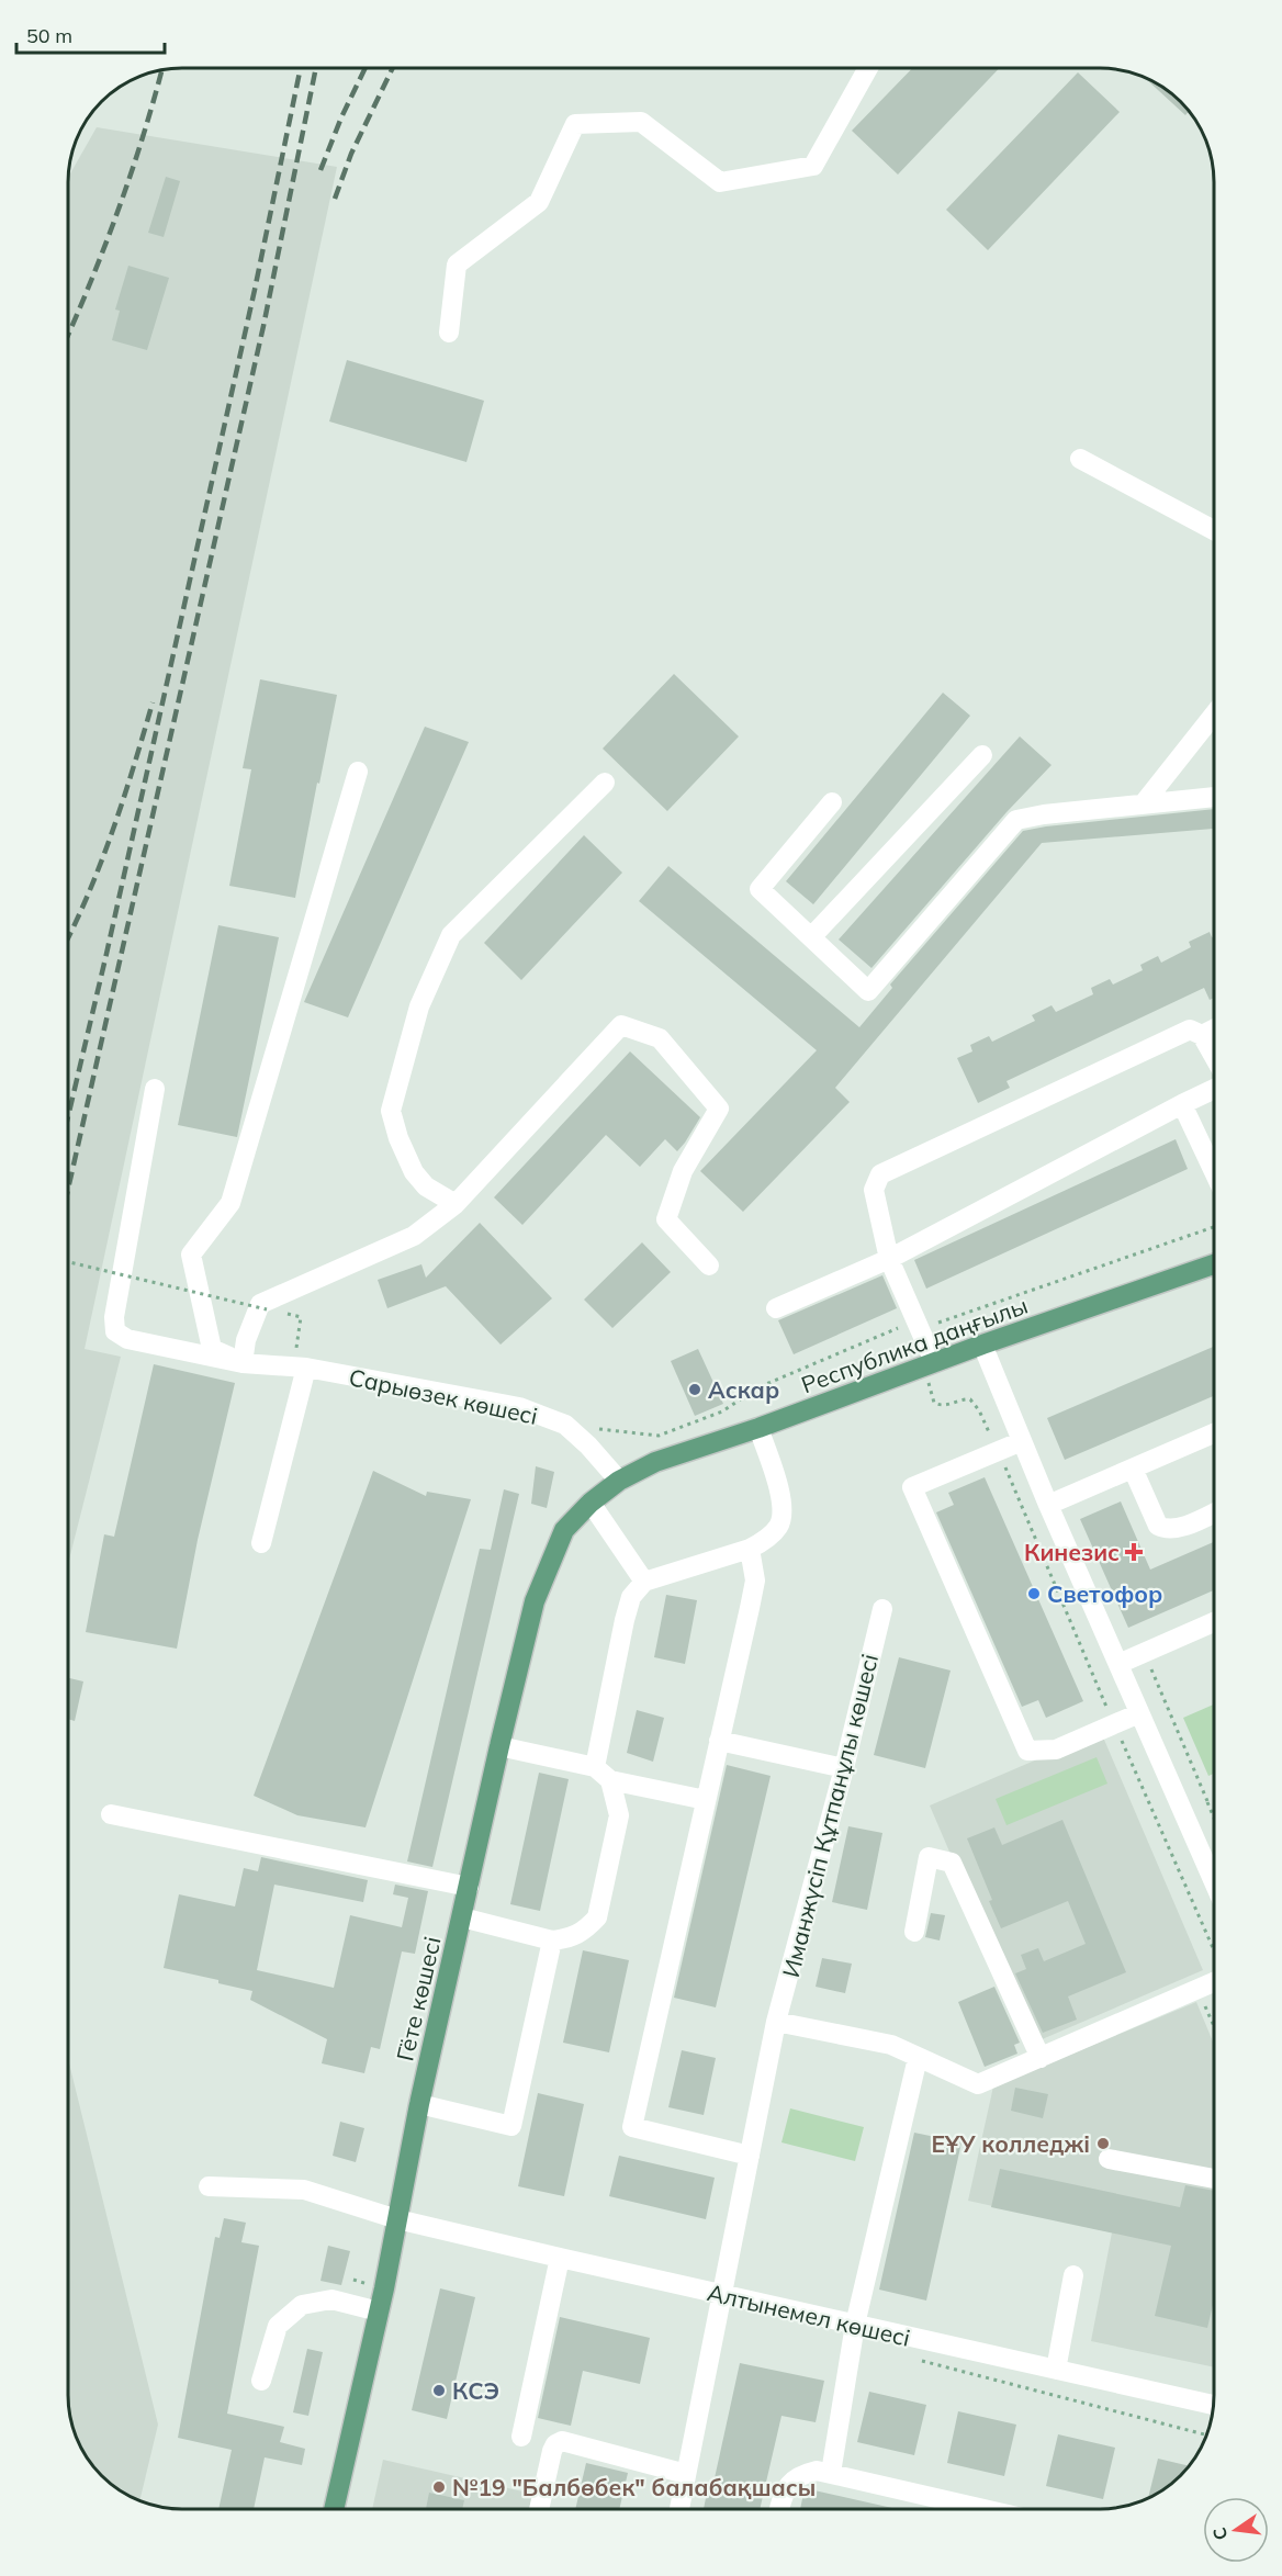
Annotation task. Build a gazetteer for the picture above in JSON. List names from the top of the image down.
{
  "streets": {
    "main road": ["Республика даңғылы", "Гёте көшесі"],
    "street": ["Сарыөзек көшесі", "Иманжүсіп Құтпанұлы көшесі", "Алтынемел көшесі"]
  },
  "crossings": [
    ["Республика даңғылы", "Сарыөзек көшесі"],
    ["Республика даңғылы", "Гёте көшесі"],
    ["Иманжүсіп Құтпанұлы көшесі", "Алтынемел көшесі"],
    ["Гёте көшесі", "Алтынемел көшесі"]
  ],
  "places": {
    "other": [
      "Аскар",
      "Светофор",
      "ЕҰУ колледжі",
      "КСЭ",
      "№19 \"Балбөбек\" балабақшасы"
    ],
    "health": ["Кинезис"]
  },
  "scale_bar": "50 m",
  "north": "left"
}
